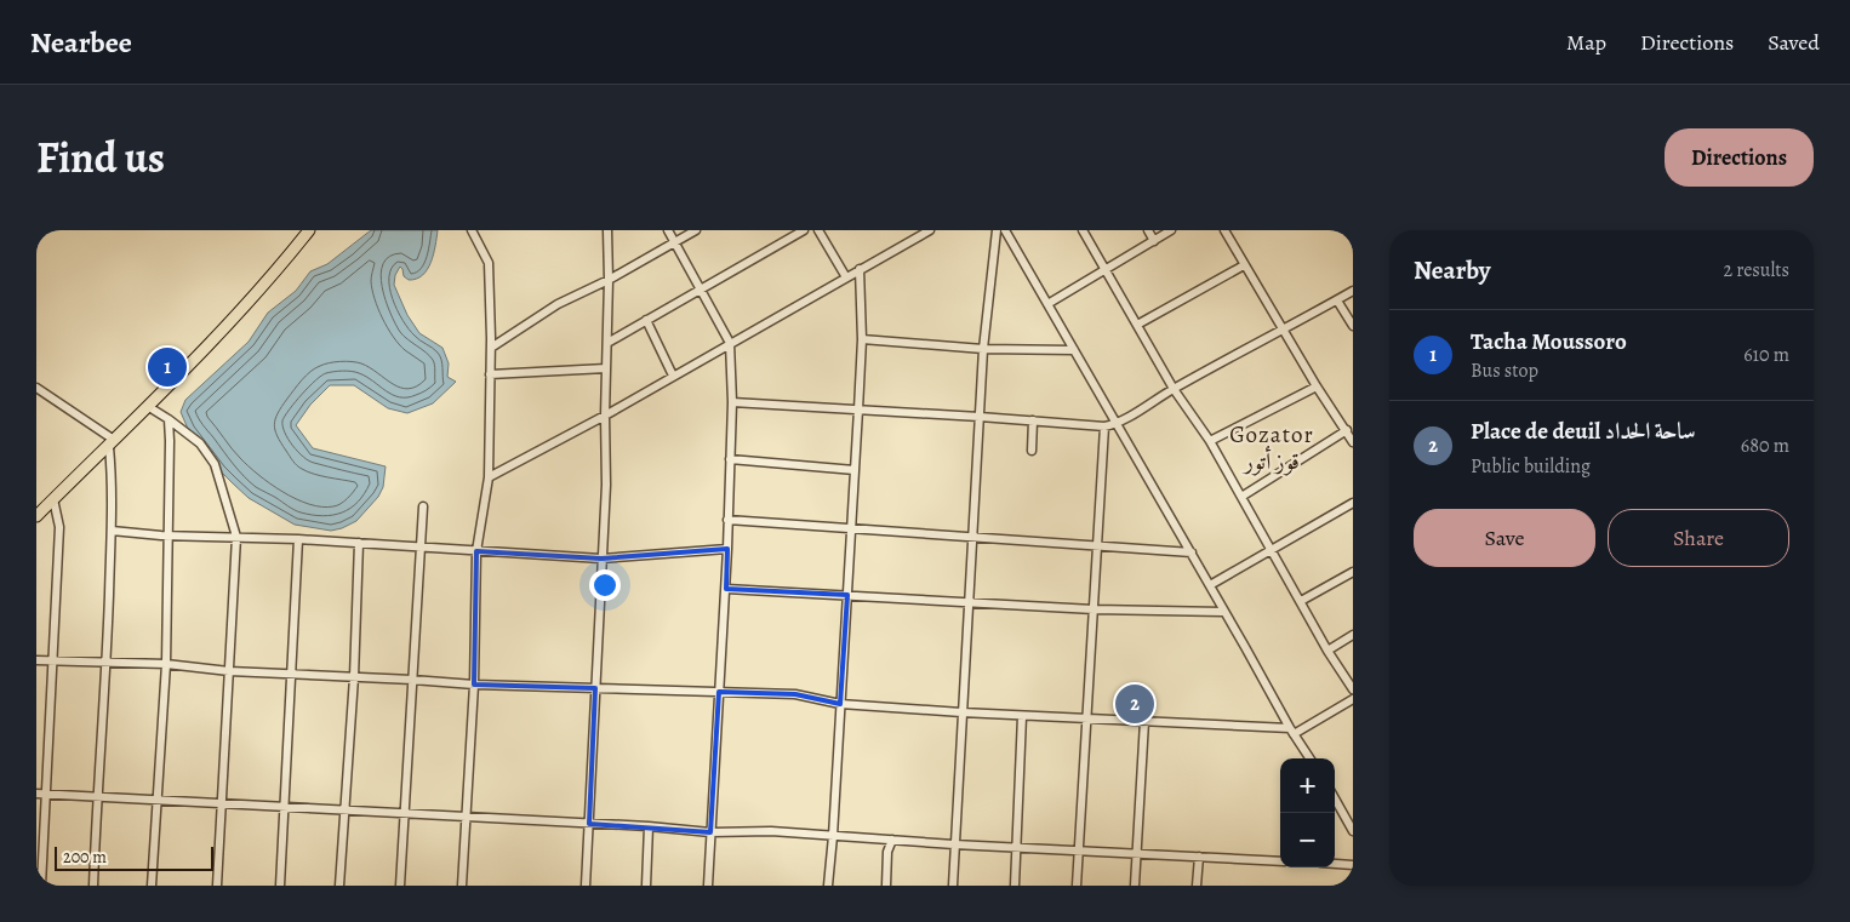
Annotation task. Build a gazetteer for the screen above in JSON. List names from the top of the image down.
{
  "districts": ["Gozator قوز أتور"],
  "scale_bar": "200 m",
  "page": {
    "header": "Nearbee",
    "nav": ["Map", "Directions", "Saved"],
    "title": "Find us",
    "buttons": [
      "Directions",
      ["Save", "Share"]
    ],
    "heading": ["Nearby", "2 results"],
    "list": [
      {
        "mark": "1",
        "name": "Tacha Moussoro",
        "note": "Bus stop",
        "value": "610 m"
      },
      {
        "mark": "2",
        "name": "Place de deuil ساحة الحداد",
        "note": "Public building",
        "value": "680 m"
      }
    ],
    "pins": ["1", "2"],
    "map_buttons": ["+", "−"],
    "scale": "200 m"
  }
}
